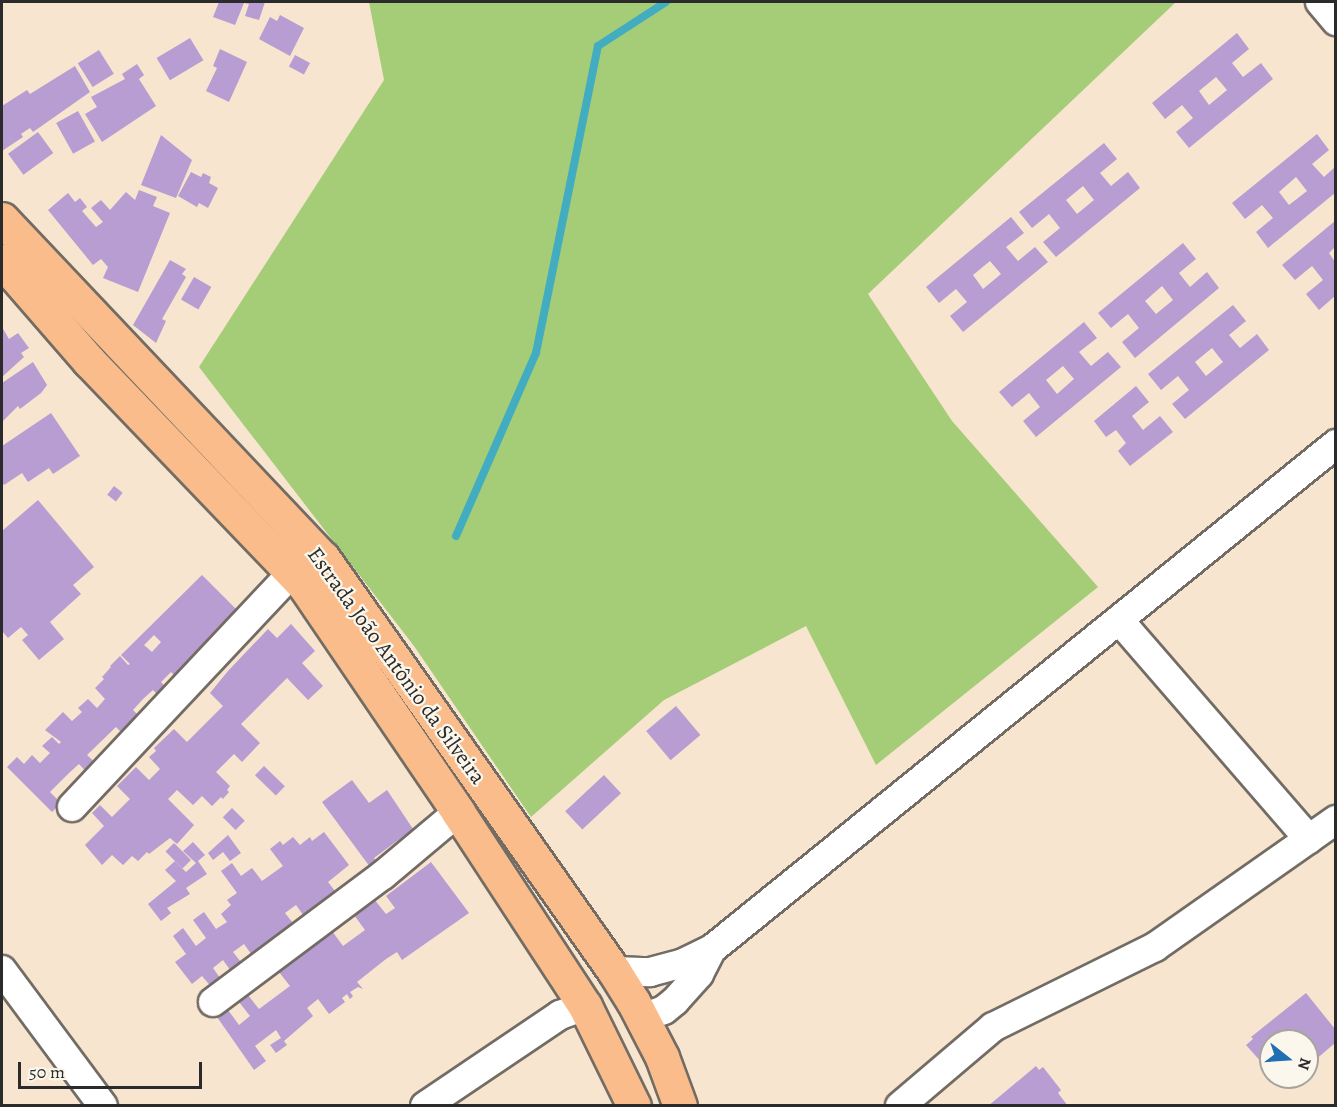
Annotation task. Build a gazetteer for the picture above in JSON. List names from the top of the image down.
{
  "streets": {
    "main road": ["Estrada João Antônio da Silveira"]
  },
  "scale_bar": "50 m",
  "north": "right"
}
